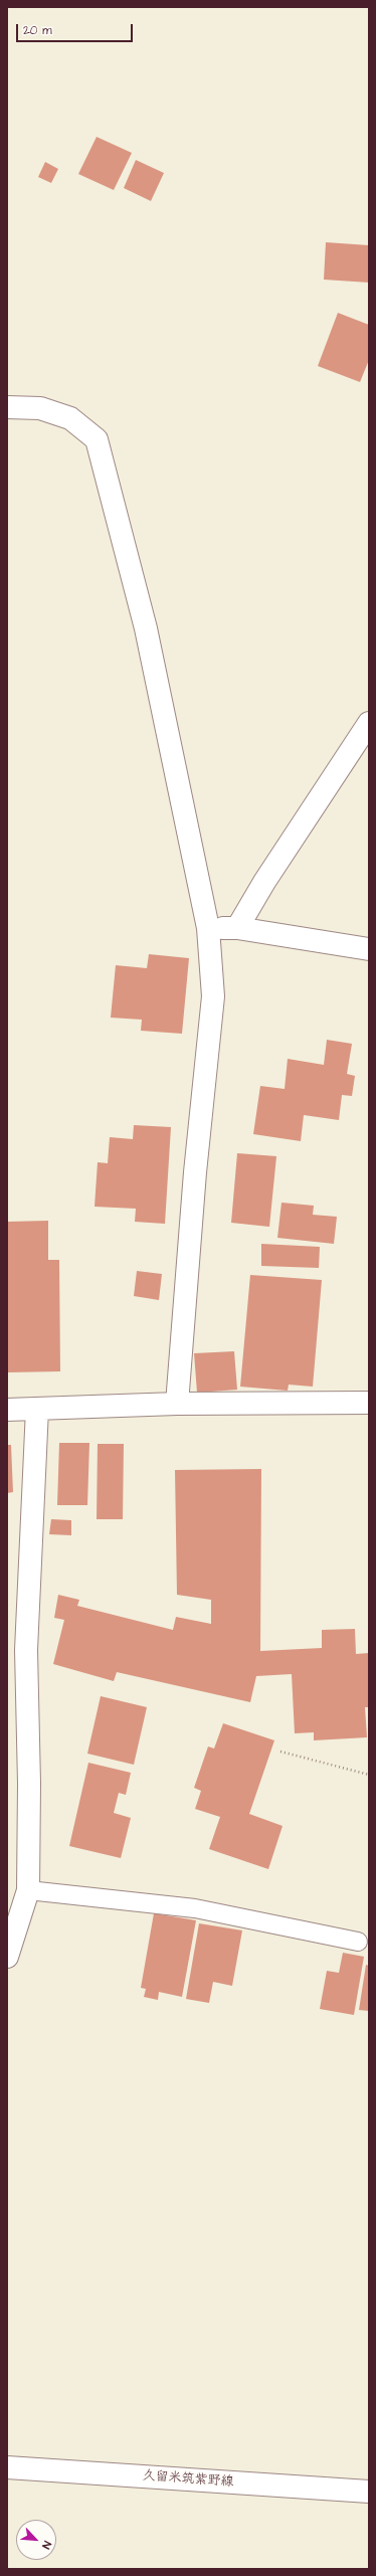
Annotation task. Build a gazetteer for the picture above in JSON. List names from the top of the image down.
{
  "streets": {
    "street": ["久留米筑紫野線"]
  },
  "scale_bar": "20 m",
  "north": "bottom right"
}
